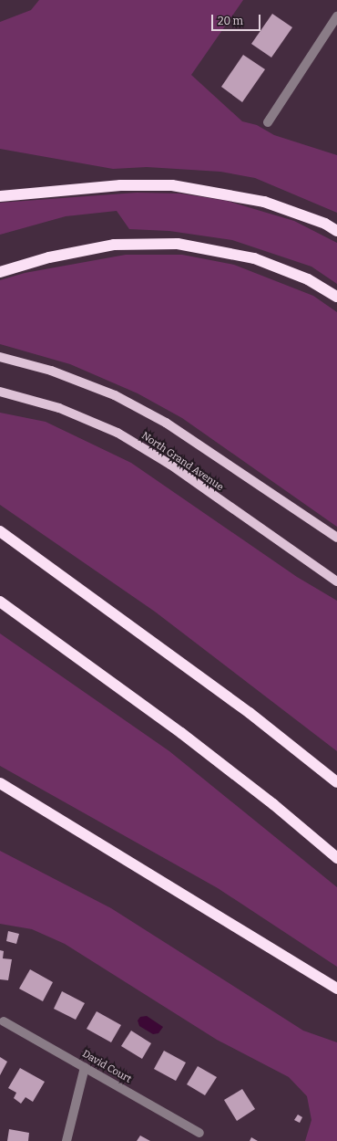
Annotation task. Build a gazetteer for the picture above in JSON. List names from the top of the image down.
{
  "streets": {
    "main road": ["North Grand Avenue"],
    "street": ["David Court"]
  },
  "scale_bar": "20 m"
}
